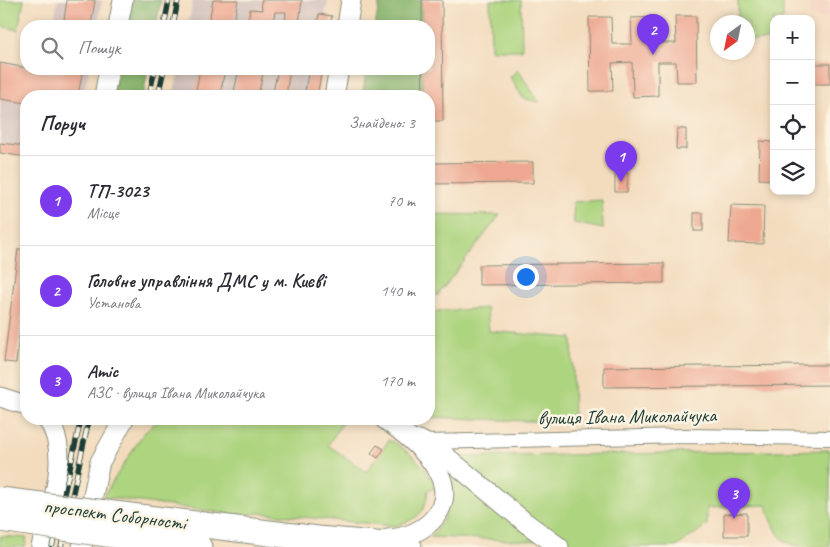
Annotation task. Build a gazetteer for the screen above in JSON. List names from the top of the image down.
{
  "streets": {
    "highway": ["проспект Соборності"],
    "main road": ["вулиця Івана Миколайчука"]
  },
  "crossings": [
    ["вулиця Івана Миколайчука", "проспект Соборності"]
  ],
  "north": "bottom left",
  "page": {
    "pins": ["2", "1", "3"],
    "map_buttons": ["+", "−"],
    "search": "Пошук",
    "heading": ["Поруч", "Знайдено: 3"],
    "list": [
      {
        "mark": "1",
        "name": "ТП-3023",
        "note": "Місце",
        "value": "70 m"
      },
      {
        "mark": "2",
        "name": "Головне управління ДМС у м. Києві",
        "note": "Установа",
        "value": "140 m"
      },
      {
        "mark": "3",
        "name": "Amic",
        "note": "АЗС · вулиця Івана Миколайчука",
        "value": "170 m"
      }
    ]
  }
}
